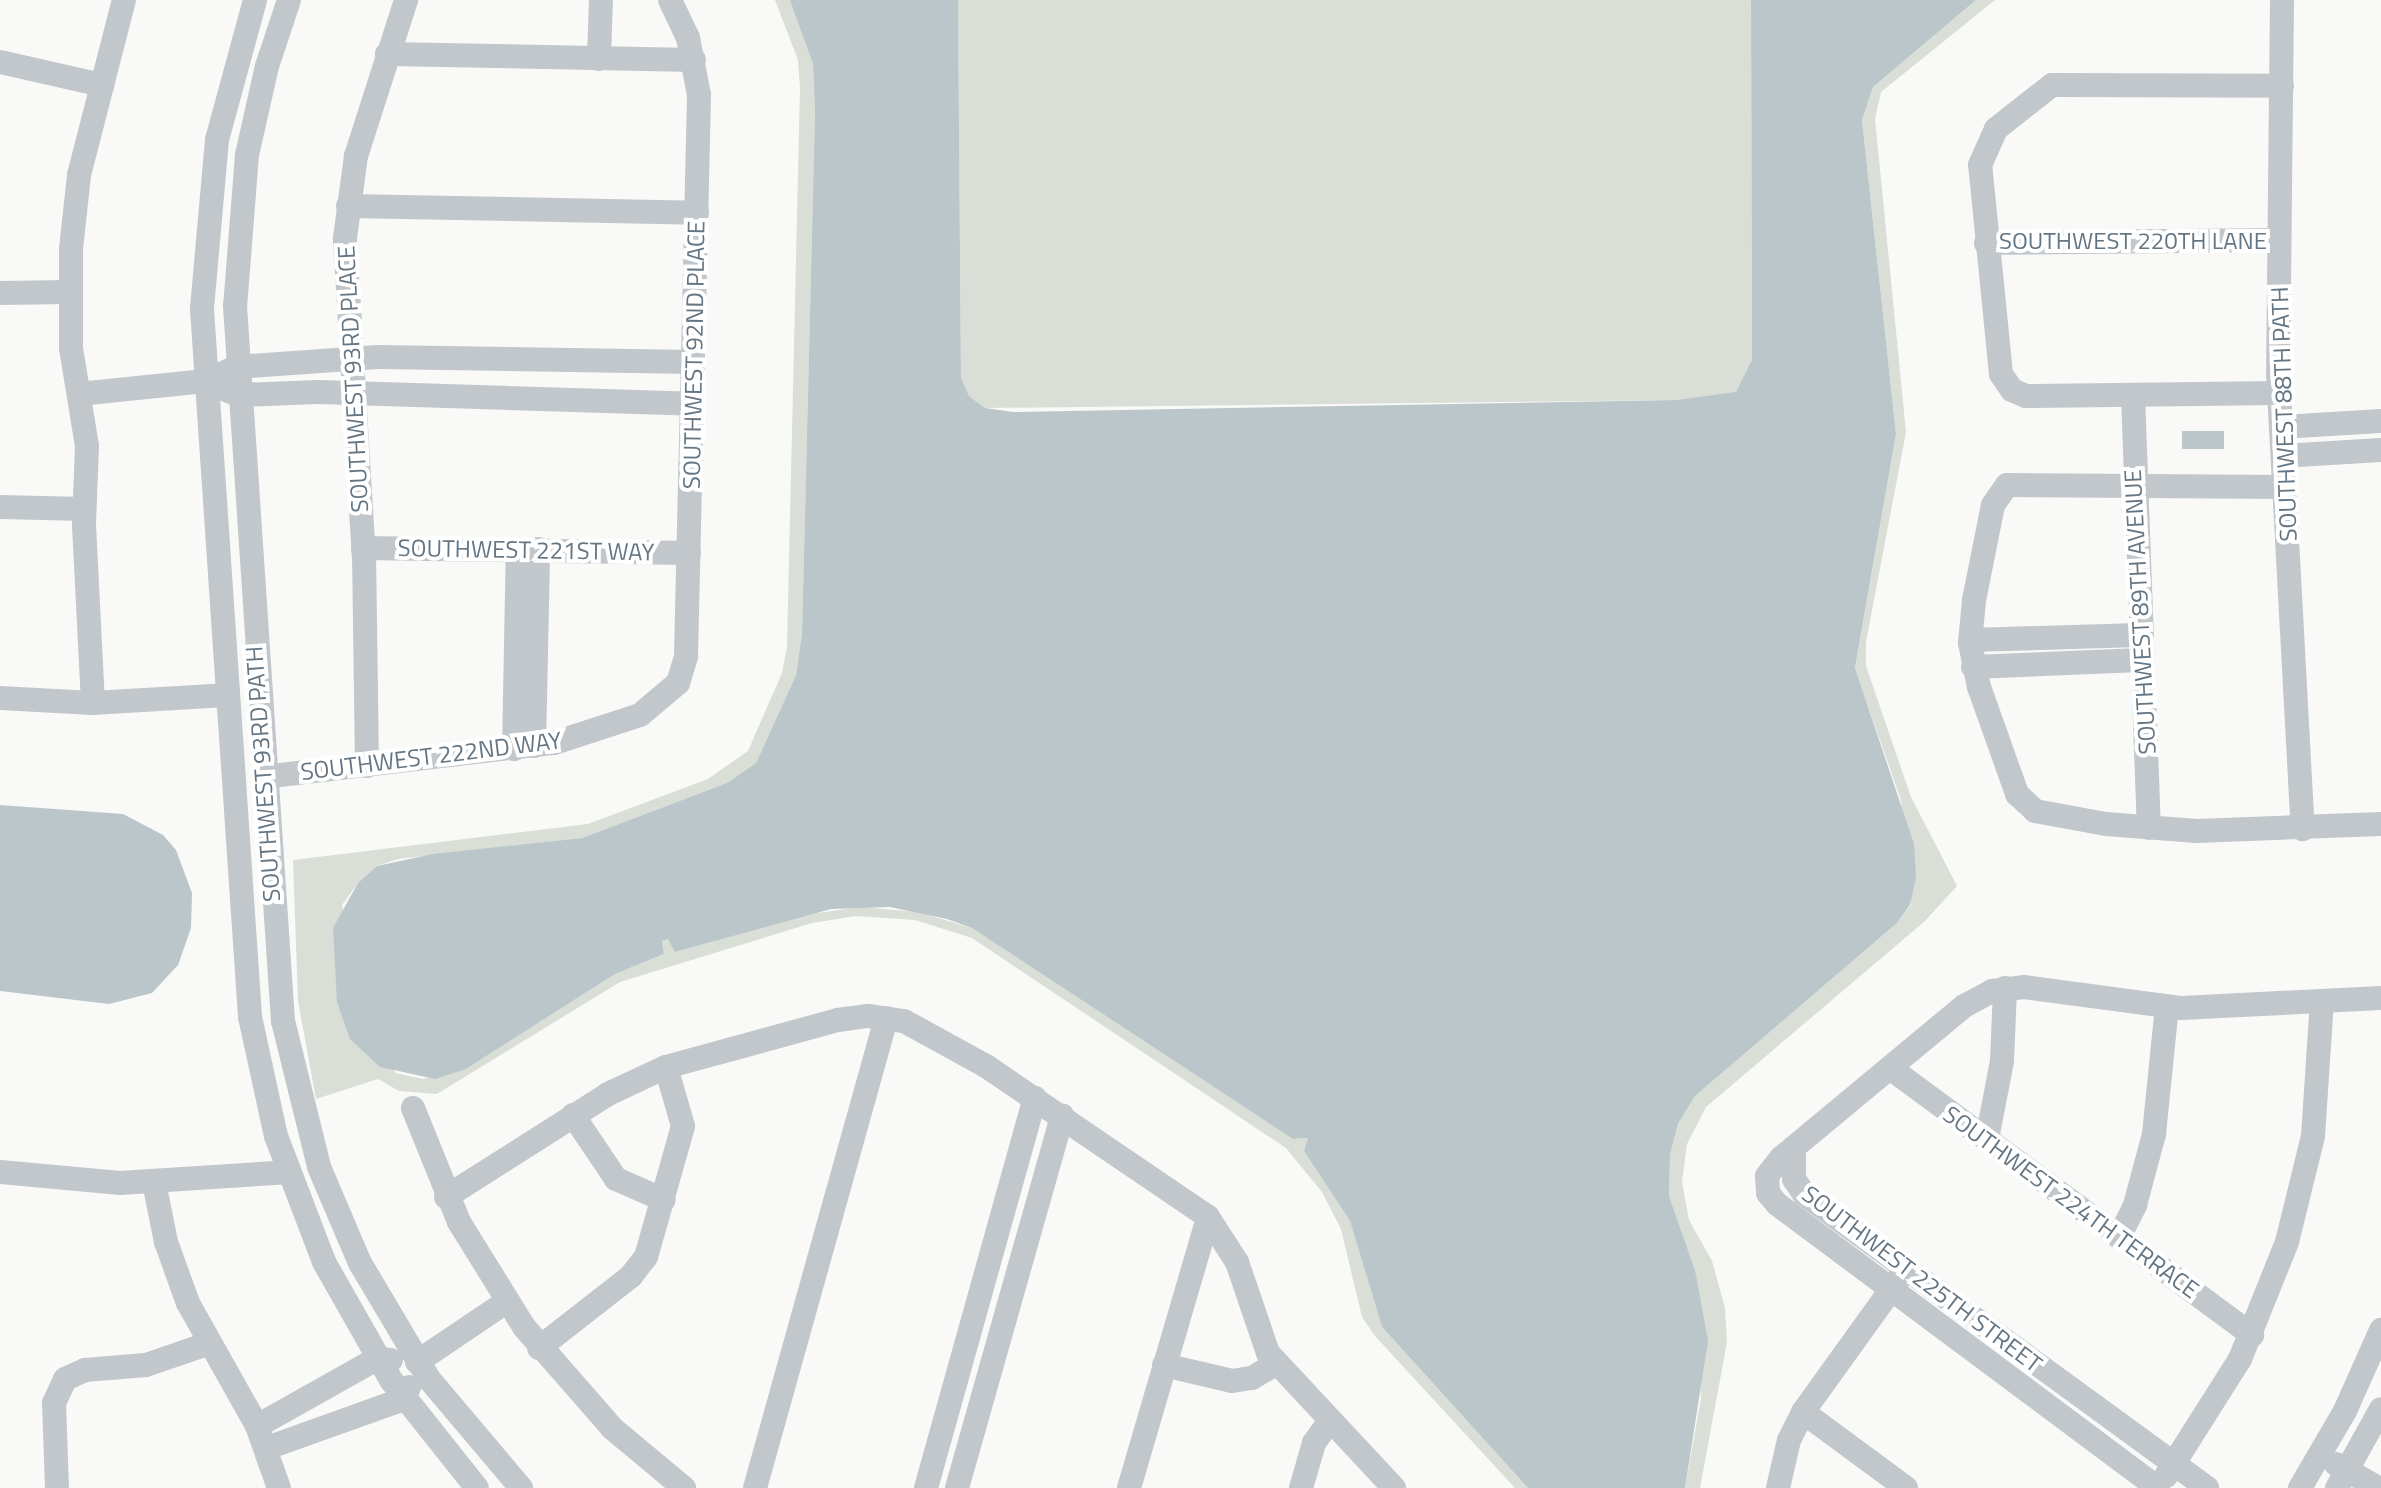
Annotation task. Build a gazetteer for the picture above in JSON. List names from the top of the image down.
{
  "streets": {
    "street": [
      "SOUTHWEST 220TH LANE",
      "SOUTHWEST 92ND PLACE",
      "SOUTHWEST 93RD PLACE",
      "SOUTHWEST 88TH PATH",
      "SOUTHWEST 221ST WAY",
      "SOUTHWEST 89TH AVENUE",
      "SOUTHWEST 222ND WAY",
      "SOUTHWEST 93RD PATH",
      "SOUTHWEST 224TH TERRACE",
      "SOUTHWEST 225TH STREET"
    ]
  },
  "crossings": [
    ["SOUTHWEST 220TH LANE", "SOUTHWEST 88TH PATH"],
    ["SOUTHWEST 92ND PLACE", "SOUTHWEST 221ST WAY"],
    ["SOUTHWEST 92ND PLACE", "SOUTHWEST 222ND WAY"],
    ["SOUTHWEST 93RD PLACE", "SOUTHWEST 221ST WAY"],
    ["SOUTHWEST 93RD PLACE", "SOUTHWEST 222ND WAY"],
    ["SOUTHWEST 222ND WAY", "SOUTHWEST 93RD PATH"],
    ["SOUTHWEST 224TH TERRACE", "SOUTHWEST 225TH STREET"]
  ]
}
